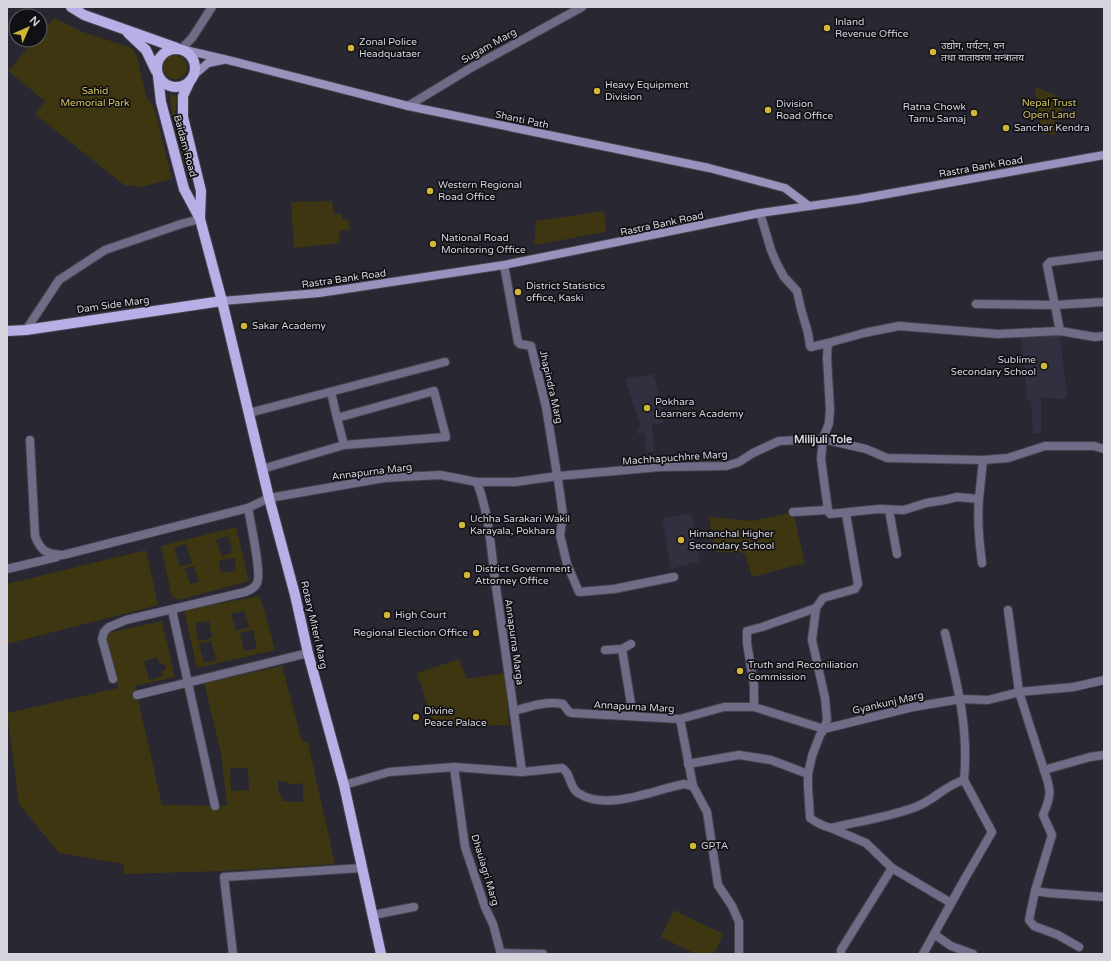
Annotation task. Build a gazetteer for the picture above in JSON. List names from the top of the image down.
{
  "streets": {
    "main road": [
      "Shanti Path",
      "Baidam Road",
      "Rastra Bank Road",
      "Dam Side Marg",
      "Rotary Miteri Marg"
    ],
    "street": [
      "Sugam Marg",
      "Jhapindra Marg",
      "Machhapuchhre Marg",
      "Annapurna Marg",
      "Annapurna Marga",
      "Gyankunj Marg",
      "Dhaulagri Marg"
    ]
  },
  "crossings": [
    ["Sugam Marg", "Shanti Path"],
    ["Shanti Path", "Baidam Road"],
    ["Shanti Path", "Rastra Bank Road"],
    ["Baidam Road", "Rastra Bank Road"],
    ["Baidam Road", "Dam Side Marg"],
    ["Baidam Road", "Rotary Miteri Marg"],
    ["Rastra Bank Road", "Dam Side Marg"],
    ["Rastra Bank Road", "Jhapindra Marg"],
    ["Rastra Bank Road", "Rotary Miteri Marg"],
    ["Dam Side Marg", "Rotary Miteri Marg"],
    ["Jhapindra Marg", "Machhapuchhre Marg"],
    ["Machhapuchhre Marg", "Annapurna Marg"],
    ["Machhapuchhre Marg", "Annapurna Marga"],
    ["Annapurna Marg", "Rotary Miteri Marg"],
    ["Annapurna Marg", "Annapurna Marga"]
  ],
  "districts": ["Milijuli Tole"],
  "parks": ["Sahid Memorial Park", "Nepal Trust Open Land"],
  "places": [
    "Inland Revenue Office",
    "Zonal Police Headquataer",
    "उद्योग, पर्यटन, वन तथा वातावरण मन्त्रालय",
    "Heavy Equipment Division",
    "Division Road Office",
    "Ratna Chowk Tamu Samaj",
    "Sanchar Kendra",
    "Western Regional Road Office",
    "National Road Monitoring Office",
    "District Statistics office, Kaski",
    "Sakar Academy",
    "Sublime Secondary School",
    "Pokhara Learners Academy",
    "Uchha Sarakari Wakil Karayala, Pokhara",
    "Himanchal Higher Secondary School",
    "District Government Attorney Office",
    "High Court",
    "Regional Election Office",
    "Truth and Reconiliation Commission",
    "Divine Peace Palace",
    "GPTA"
  ],
  "north": "top right"
}
